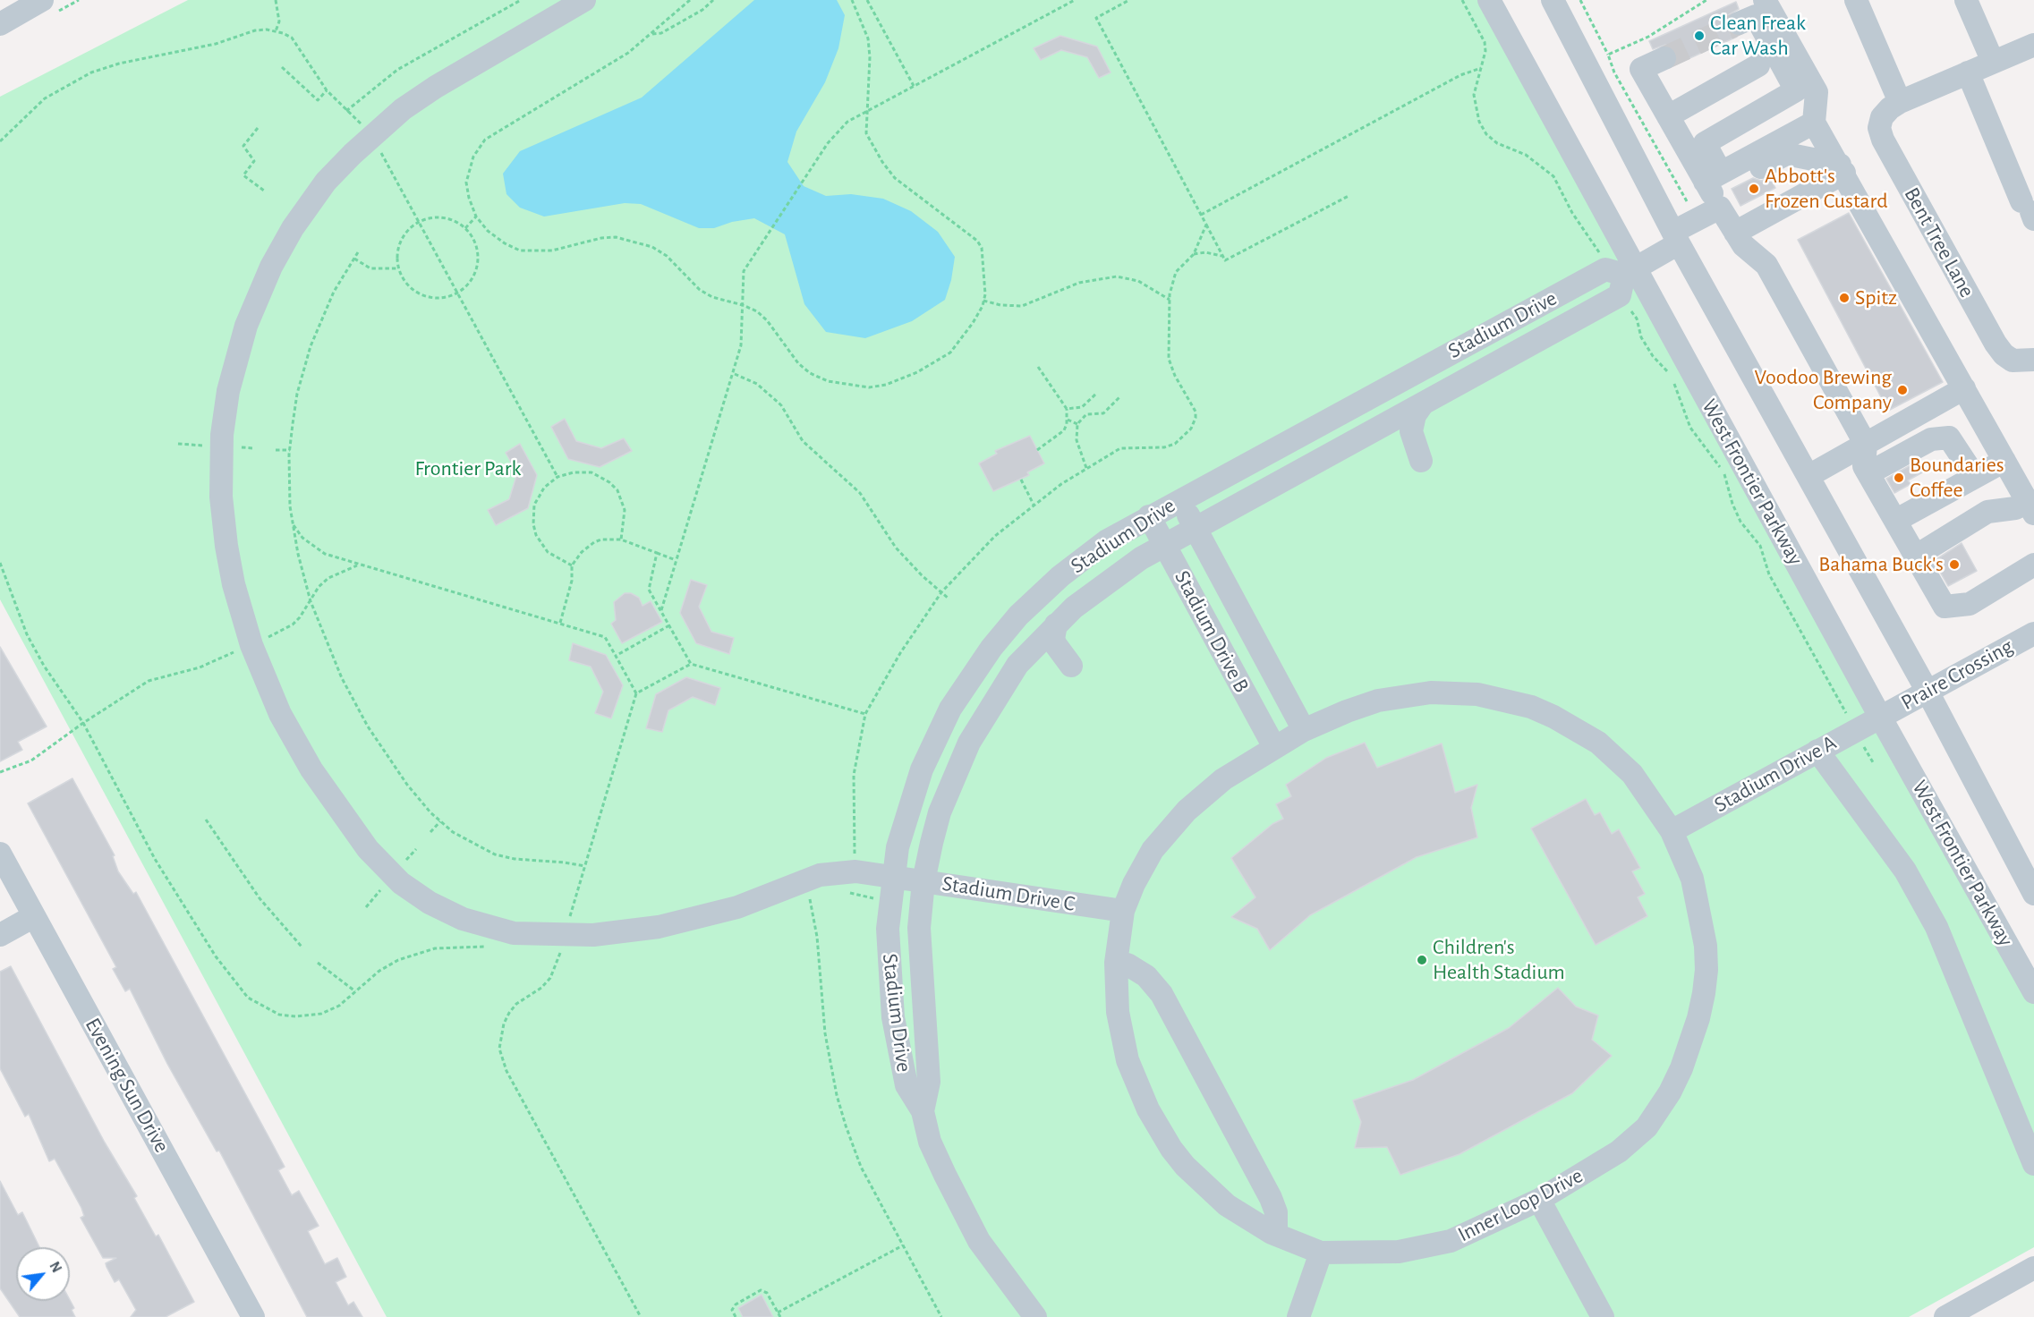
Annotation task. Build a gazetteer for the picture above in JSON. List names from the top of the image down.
{
  "streets": {
    "street": [
      "Bent Tree Lane",
      "Stadium Drive",
      "West Frontier Parkway",
      "Stadium Drive B",
      "Praire Crossing",
      "Stadium Drive A",
      "Stadium Drive C",
      "Evening Sun Drive",
      "Inner Loop Drive"
    ]
  },
  "crossings": [
    ["Stadium Drive", "West Frontier Parkway"],
    ["Stadium Drive", "Stadium Drive B"],
    ["Stadium Drive", "Stadium Drive C"],
    ["West Frontier Parkway", "Praire Crossing"],
    ["West Frontier Parkway", "Stadium Drive A"],
    ["Stadium Drive B", "Inner Loop Drive"],
    ["Praire Crossing", "Stadium Drive A"],
    ["Stadium Drive A", "Inner Loop Drive"],
    ["Stadium Drive C", "Inner Loop Drive"]
  ],
  "parks": ["Frontier Park"],
  "places": [
    "Clean Freak Car Wash",
    "Abbott's Frozen Custard",
    "Spitz",
    "Voodoo Brewing Company",
    "Boundaries Coffee",
    "Bahama Buck's",
    "Children's Health Stadium"
  ],
  "north": "top right"
}
